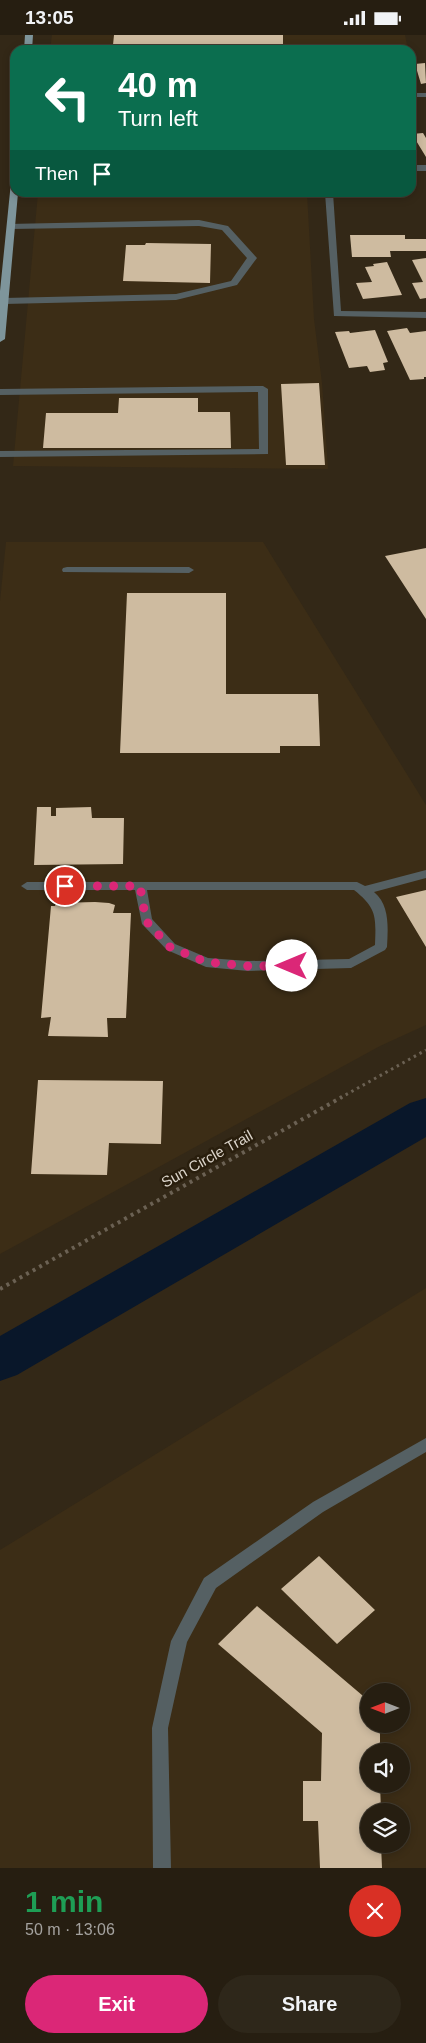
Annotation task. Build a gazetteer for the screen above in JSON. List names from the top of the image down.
{
  "streets": {
    "path": ["Sun Circle Trail"]
  },
  "north": "left",
  "page": {
    "status": "13:05",
    "turn": ["40 m", "Turn left"],
    "then": "Then",
    "heading": ["1 min", "50 m · 13:06"],
    "buttons": ["Exit", "Share"]
  }
}
